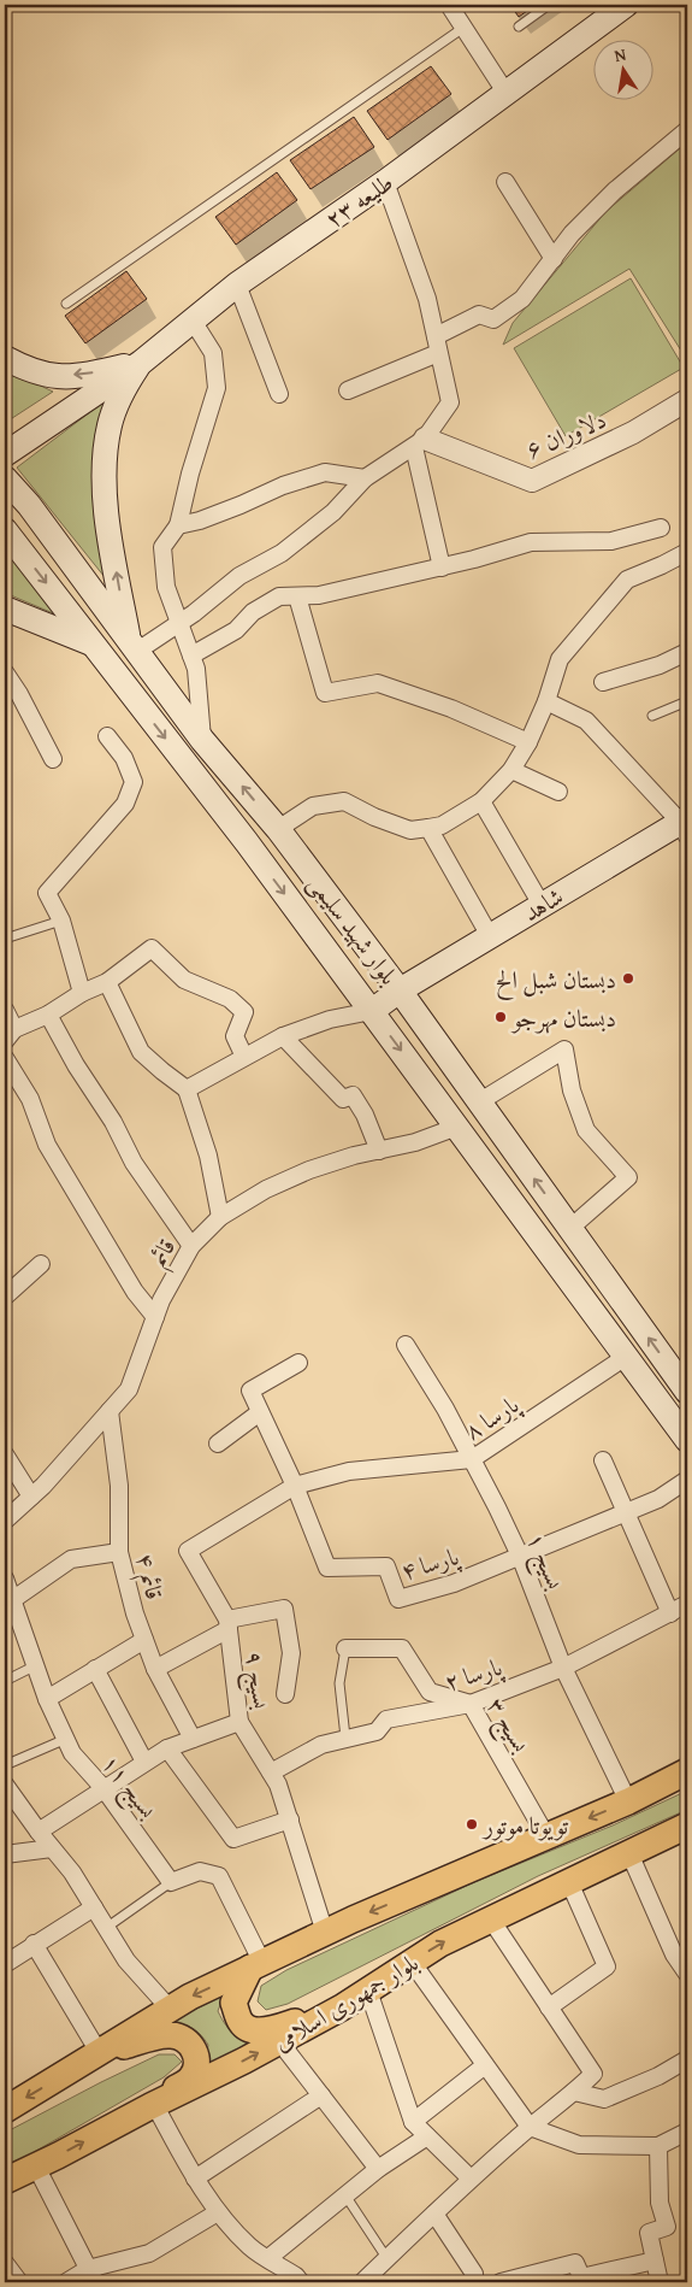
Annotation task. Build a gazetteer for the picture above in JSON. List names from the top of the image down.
{
  "streets": {
    "main road": [
      "طلیعه ۲۳",
      "شاهد",
      "بلوار شهید سلیمی",
      "بلوار جمهوری اسلامی"
    ],
    "street": [
      "دلاوران ۶",
      "قائم",
      "پارسا ۸",
      "بسیج ۱",
      "پارسا ۴",
      "قائم ۴",
      "پارسا ۲",
      "بسیج ۹",
      "بسیج ۳",
      "بسیج ۱۱"
    ]
  },
  "crossings": [
    ["شاهد", "بلوار شهید سلیمی"],
    ["بلوار شهید سلیمی", "قائم"],
    ["بلوار شهید سلیمی", "پارسا ۸"],
    ["قائم", "قائم ۴"],
    ["پارسا ۸", "بسیج ۱"],
    ["پارسا ۸", "پارسا ۴"],
    ["پارسا ۸", "بسیج ۹"],
    ["بسیج ۱", "پارسا ۴"],
    ["بسیج ۱", "پارسا ۲"],
    ["پارسا ۴", "بسیج ۹"],
    ["پارسا ۲", "بسیج ۹"],
    ["پارسا ۲", "بسیج ۳"]
  ],
  "places": ["دبستان شبل الح", "دبستان مهرجو", "تویوتا موتور"],
  "north": "top"
}
